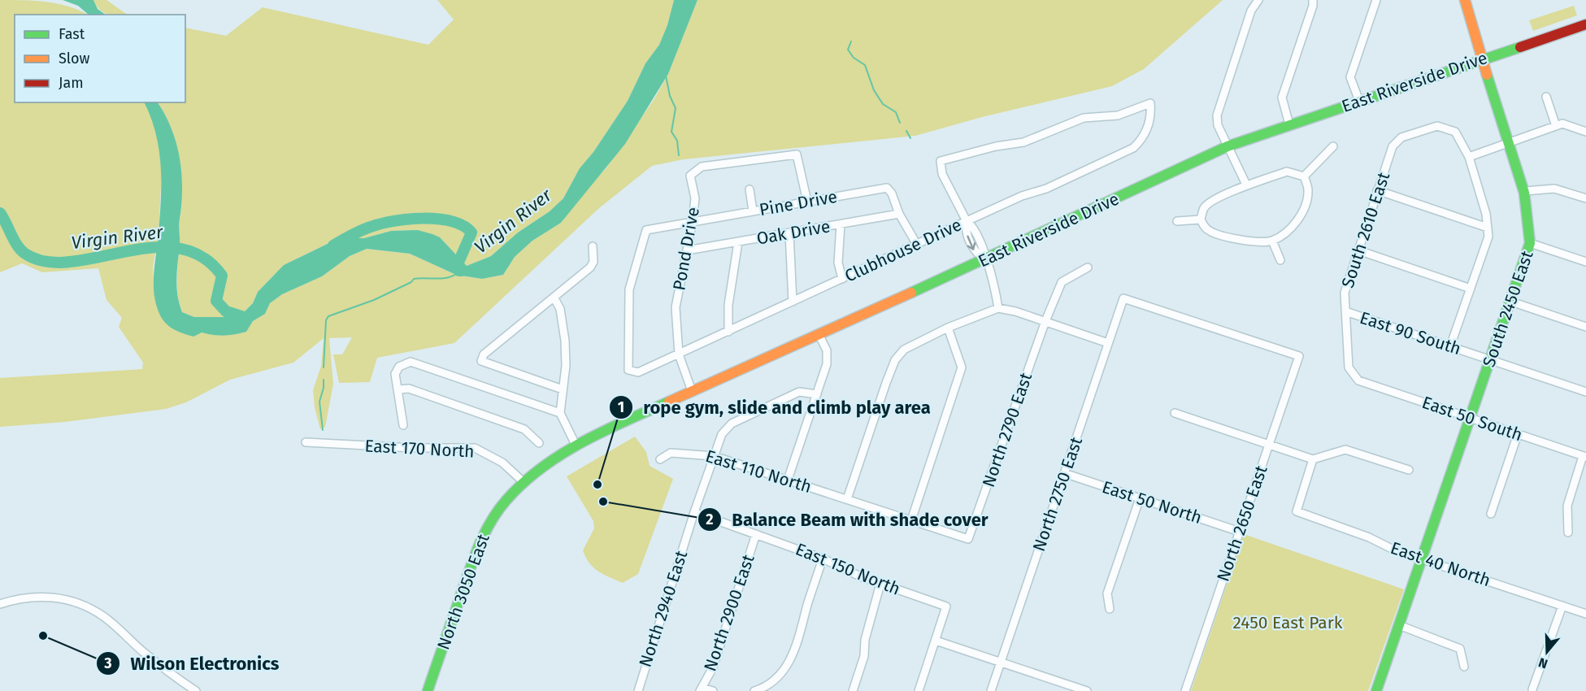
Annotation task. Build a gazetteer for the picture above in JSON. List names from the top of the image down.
{
  "streets": {
    "main road": ["East Riverside Drive", "South 2450 East", "North 3050 East"],
    "street": [
      "Pine Drive",
      "South 2610 East",
      "Oak Drive",
      "Pond Drive",
      "Clubhouse Drive",
      "East 90 South",
      "East 50 South",
      "North 2790 East",
      "East 170 North",
      "East 110 North",
      "North 2750 East",
      "East 50 North",
      "North 2650 East",
      "East 40 North",
      "East 150 North",
      "North 2940 East",
      "North 2900 East"
    ]
  },
  "crossings": [
    ["East Riverside Drive", "Pond Drive"],
    ["East Riverside Drive", "South 2450 East"],
    ["East Riverside Drive", "East 170 North"],
    ["East Riverside Drive", "North 3050 East"],
    ["Pine Drive", "Oak Drive"],
    ["Pine Drive", "Pond Drive"],
    ["Pine Drive", "Clubhouse Drive"],
    ["South 2610 East", "East 90 South"],
    ["South 2610 East", "East 50 South"],
    ["Oak Drive", "Pond Drive"],
    ["Pond Drive", "Clubhouse Drive"],
    ["South 2450 East", "East 90 South"],
    ["South 2450 East", "East 50 South"],
    ["South 2450 East", "East 40 North"],
    ["North 2790 East", "East 110 North"],
    ["East 170 North", "North 3050 East"],
    ["East 110 North", "North 2940 East"],
    ["North 2750 East", "East 50 North"],
    ["North 2750 East", "North 2650 East"],
    ["East 50 North", "North 2650 East"],
    ["East 150 North", "North 2940 East"],
    ["East 150 North", "North 2900 East"]
  ],
  "water": ["Virgin River"],
  "parks": ["2450 East Park"],
  "places": ["rope gym, slide and climb play area", "Balance Beam with shade cover", "Wilson Electronics"],
  "legend": ["Fast", "Slow", "Jam"],
  "north": "bottom"
}
